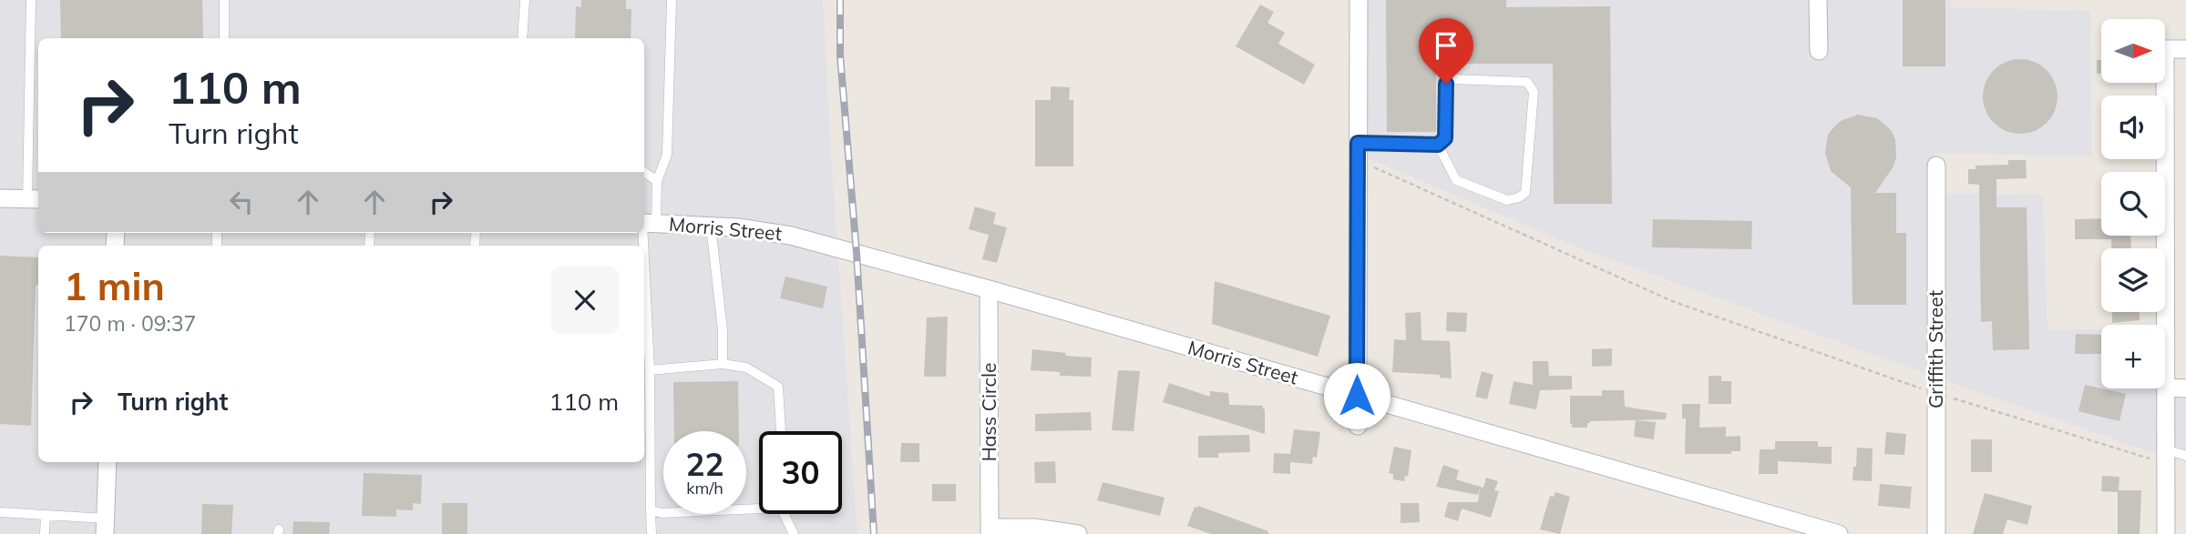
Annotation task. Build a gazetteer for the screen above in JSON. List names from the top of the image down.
{
  "streets": {
    "street": ["Morris Street", "Griffith Street", "Hass Circle"]
  },
  "crossings": [
    ["Morris Street", "Hass Circle"]
  ],
  "north": "right",
  "page": {
    "map_buttons": "+",
    "turn": ["110 m", "Turn right"],
    "heading": ["1 min", "170 m · 09:37"],
    "list": [
      {
        "name": "Turn right",
        "value": "110 m"
      }
    ],
    "speed": "22 km/h",
    "limit": "30"
  }
}
